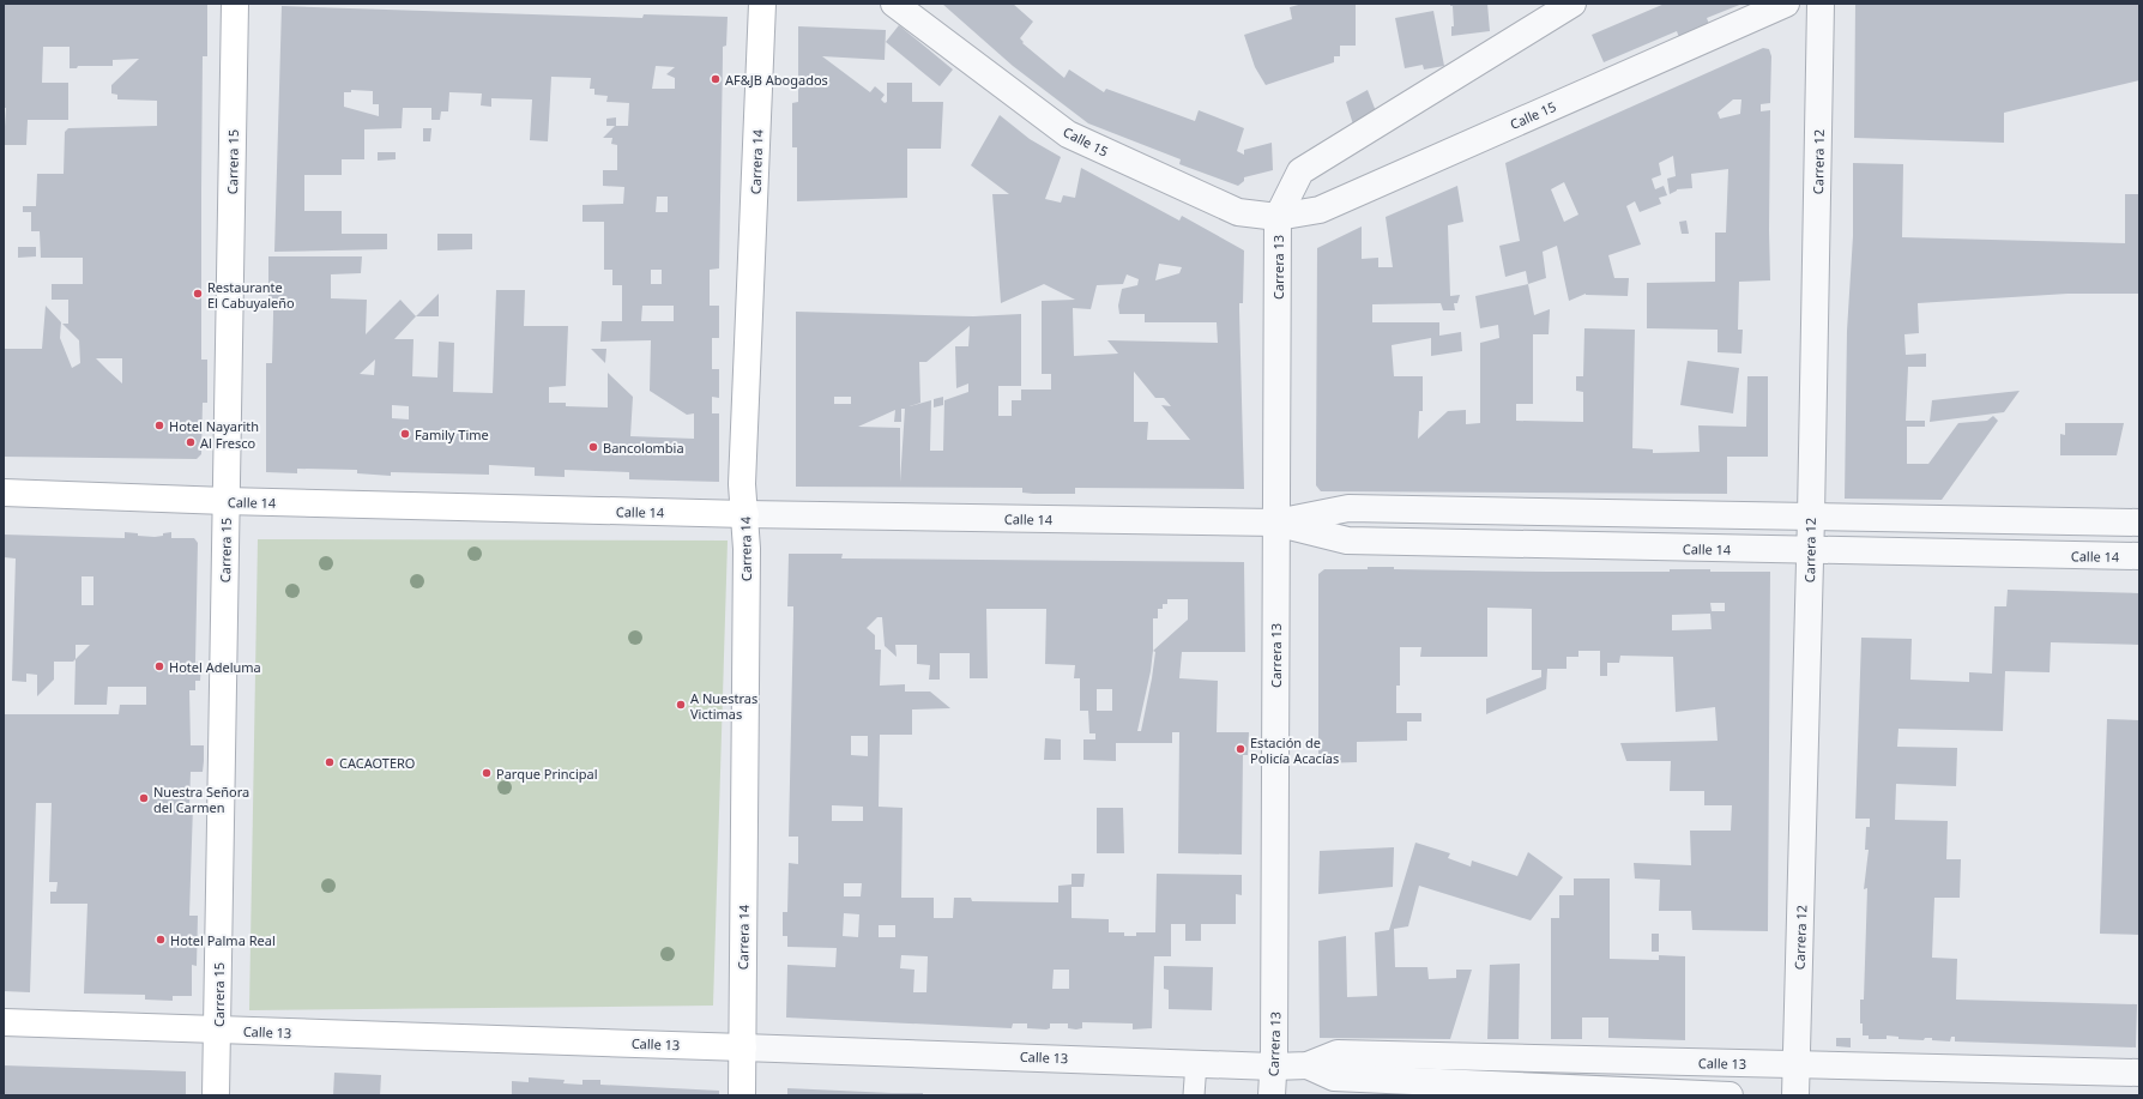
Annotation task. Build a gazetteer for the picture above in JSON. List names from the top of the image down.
{
  "streets": {
    "street": [
      "Calle 15",
      "Carrera 15",
      "Carrera 14",
      "Carrera 12",
      "Carrera 13",
      "Calle 14",
      "Calle 13"
    ]
  },
  "crossings": [
    ["Calle 15", "Carrera 13"],
    ["Carrera 15", "Calle 14"],
    ["Carrera 15", "Calle 13"],
    ["Carrera 14", "Calle 14"],
    ["Carrera 14", "Calle 13"],
    ["Carrera 12", "Calle 14"],
    ["Carrera 12", "Calle 13"],
    ["Carrera 13", "Calle 14"],
    ["Carrera 13", "Calle 13"]
  ],
  "places": [
    "AF&JB Abogados",
    "Restaurante El Cabuyaleño",
    "Hotel Nayarith",
    "Family Time",
    "Al Fresco",
    "Bancolombia",
    "Hotel Adeluma",
    "A Nuestras Victimas",
    "Estación de Policía Acacías",
    "CACAOTERO",
    "Parque Principal",
    "Nuestra Señora del Carmen",
    "Hotel Palma Real"
  ]
}
